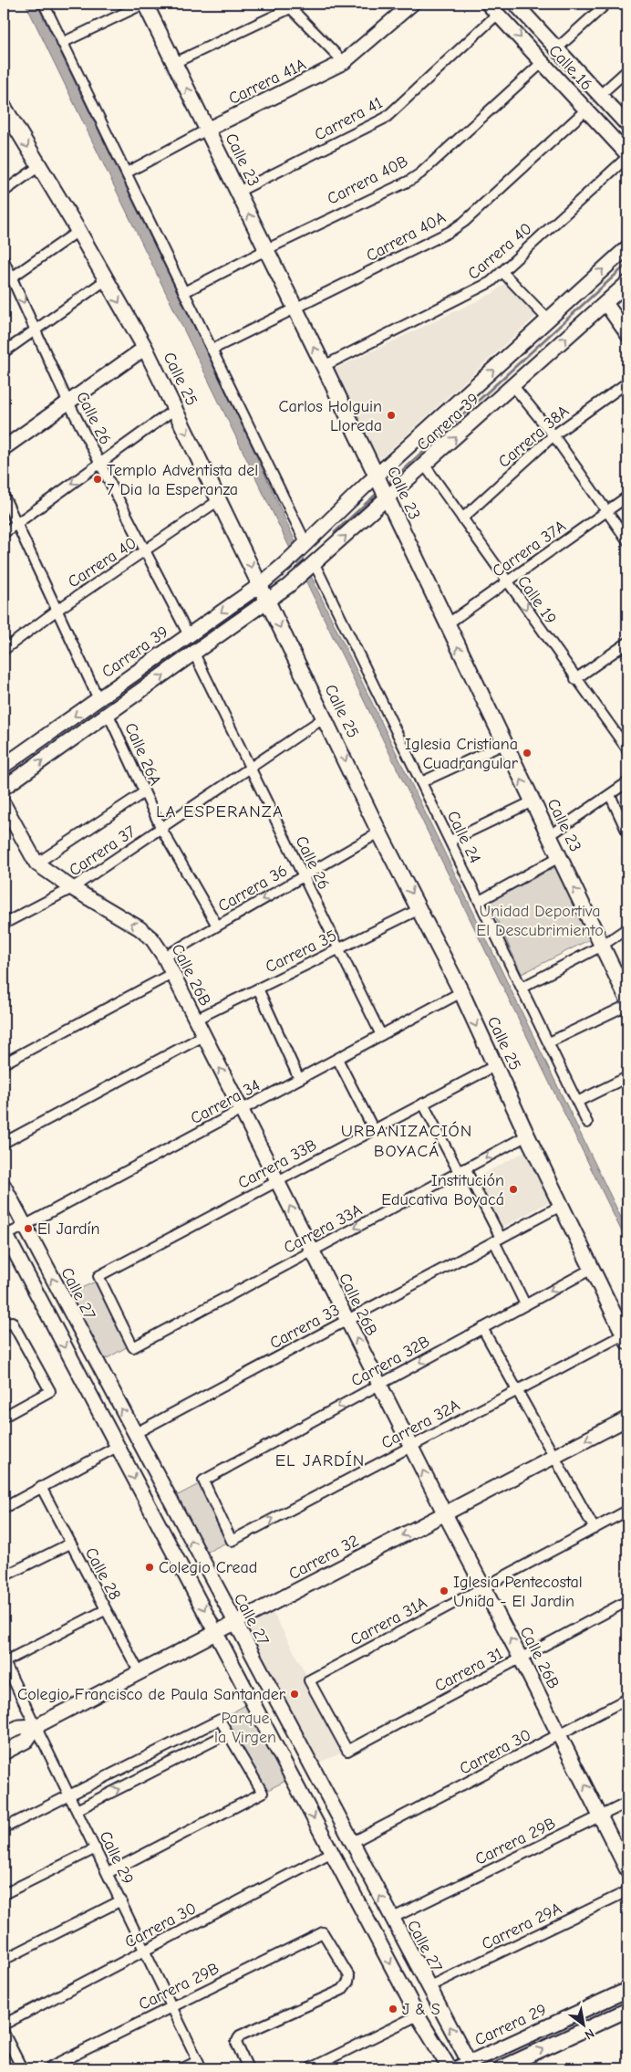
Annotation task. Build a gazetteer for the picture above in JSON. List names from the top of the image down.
{
  "streets": {
    "main road": [
      "Calle 16",
      "Carrera 41A",
      "Calle 23",
      "Calle 25",
      "Carrera 39",
      "Calle 26B",
      "Calle 27",
      "Carrera 32",
      "Carrera 29"
    ],
    "street": [
      "Carrera 41",
      "Carrera 40B",
      "Carrera 40A",
      "Carrera 40",
      "Calle 26",
      "Carrera 38A",
      "Carrera 37A",
      "Calle 19",
      "Calle 26A",
      "Calle 24",
      "Carrera 37",
      "Carrera 36",
      "Carrera 35",
      "Carrera 34",
      "Carrera 33B",
      "Carrera 33A",
      "Carrera 33",
      "Carrera 32B",
      "Carrera 32A",
      "Calle 28",
      "Carrera 31A",
      "Carrera 31",
      "Carrera 30",
      "Carrera 29B",
      "Calle 29",
      "Carrera 29A"
    ]
  },
  "crossings": [
    ["Calle 16", "Carrera 41"],
    ["Calle 16", "Carrera 40B"],
    ["Calle 16", "Carrera 40A"],
    ["Calle 16", "Carrera 40"],
    ["Carrera 41A", "Calle 23"],
    ["Carrera 41", "Calle 23"],
    ["Calle 23", "Carrera 40B"],
    ["Calle 23", "Carrera 40A"],
    ["Calle 23", "Carrera 40"],
    ["Calle 23", "Carrera 39"],
    ["Calle 23", "Carrera 37A"],
    ["Carrera 40", "Calle 25"],
    ["Carrera 40", "Calle 26"],
    ["Calle 25", "Carrera 39"],
    ["Calle 25", "Carrera 37"],
    ["Calle 25", "Carrera 36"],
    ["Calle 25", "Carrera 35"],
    ["Calle 25", "Carrera 34"],
    ["Calle 25", "Carrera 33B"],
    ["Calle 25", "Carrera 33A"],
    ["Calle 25", "Carrera 33"],
    ["Calle 25", "Carrera 32B"],
    ["Calle 25", "Carrera 32A"],
    ["Calle 26", "Carrera 39"],
    ["Calle 26", "Carrera 37"],
    ["Calle 26", "Carrera 36"],
    ["Calle 26", "Carrera 35"],
    ["Calle 26", "Carrera 34"],
    ["Carrera 39", "Calle 19"],
    ["Carrera 39", "Calle 26A"],
    ["Carrera 39", "Calle 24"],
    ["Carrera 38A", "Calle 19"],
    ["Carrera 37A", "Calle 19"],
    ["Calle 26A", "Carrera 37"],
    ["Calle 26A", "Carrera 36"],
    ["Carrera 37", "Calle 26B"],
    ["Carrera 36", "Calle 26B"],
    ["Carrera 35", "Calle 26B"],
    ["Calle 26B", "Carrera 34"],
    ["Calle 26B", "Carrera 33B"],
    ["Calle 26B", "Carrera 33A"],
    ["Calle 26B", "Carrera 33"],
    ["Calle 26B", "Carrera 32B"],
    ["Calle 26B", "Carrera 32A"],
    ["Calle 26B", "Carrera 32"],
    ["Calle 26B", "Carrera 31A"],
    ["Calle 26B", "Carrera 31"],
    ["Calle 26B", "Carrera 30"],
    ["Calle 26B", "Carrera 29B"],
    ["Carrera 34", "Calle 27"],
    ["Carrera 33B", "Carrera 33A"],
    ["Calle 27", "Carrera 33"],
    ["Calle 27", "Carrera 32"],
    ["Calle 27", "Carrera 30"],
    ["Calle 27", "Carrera 29B"],
    ["Calle 27", "Carrera 29A"],
    ["Calle 27", "Carrera 29"],
    ["Carrera 32B", "Carrera 32A"],
    ["Carrera 32", "Calle 28"],
    ["Carrera 32", "Calle 29"],
    ["Carrera 31A", "Carrera 31"],
    ["Carrera 30", "Calle 29"],
    ["Carrera 29B", "Calle 29"]
  ],
  "one_way": [
    "Calle 23",
    "Calle 25",
    "Carrera 36",
    "Calle 26B",
    "Carrera 33A",
    "Carrera 32B",
    "Carrera 32A",
    "Carrera 32"
  ],
  "districts": ["LA ESPERANZA", "URBANIZACIÓN BOYACÁ", "EL JARDÍN"],
  "parks": ["Unidad Deportiva El Descubrimiento", "Parque la Virgen"],
  "places": [
    "Carlos Holguin Lloreda",
    "Templo Adventista del 7 Dia la Esperanza",
    "Iglesia Cristiana Cuadrangular",
    "Institución Educativa Boyacá",
    "El Jardín",
    "Colegio Cread",
    "Iglesia Pentecostal Unida - El Jardin",
    "Colegio Francisco de Paula Santander",
    "J & S"
  ],
  "north": "bottom right"
}
